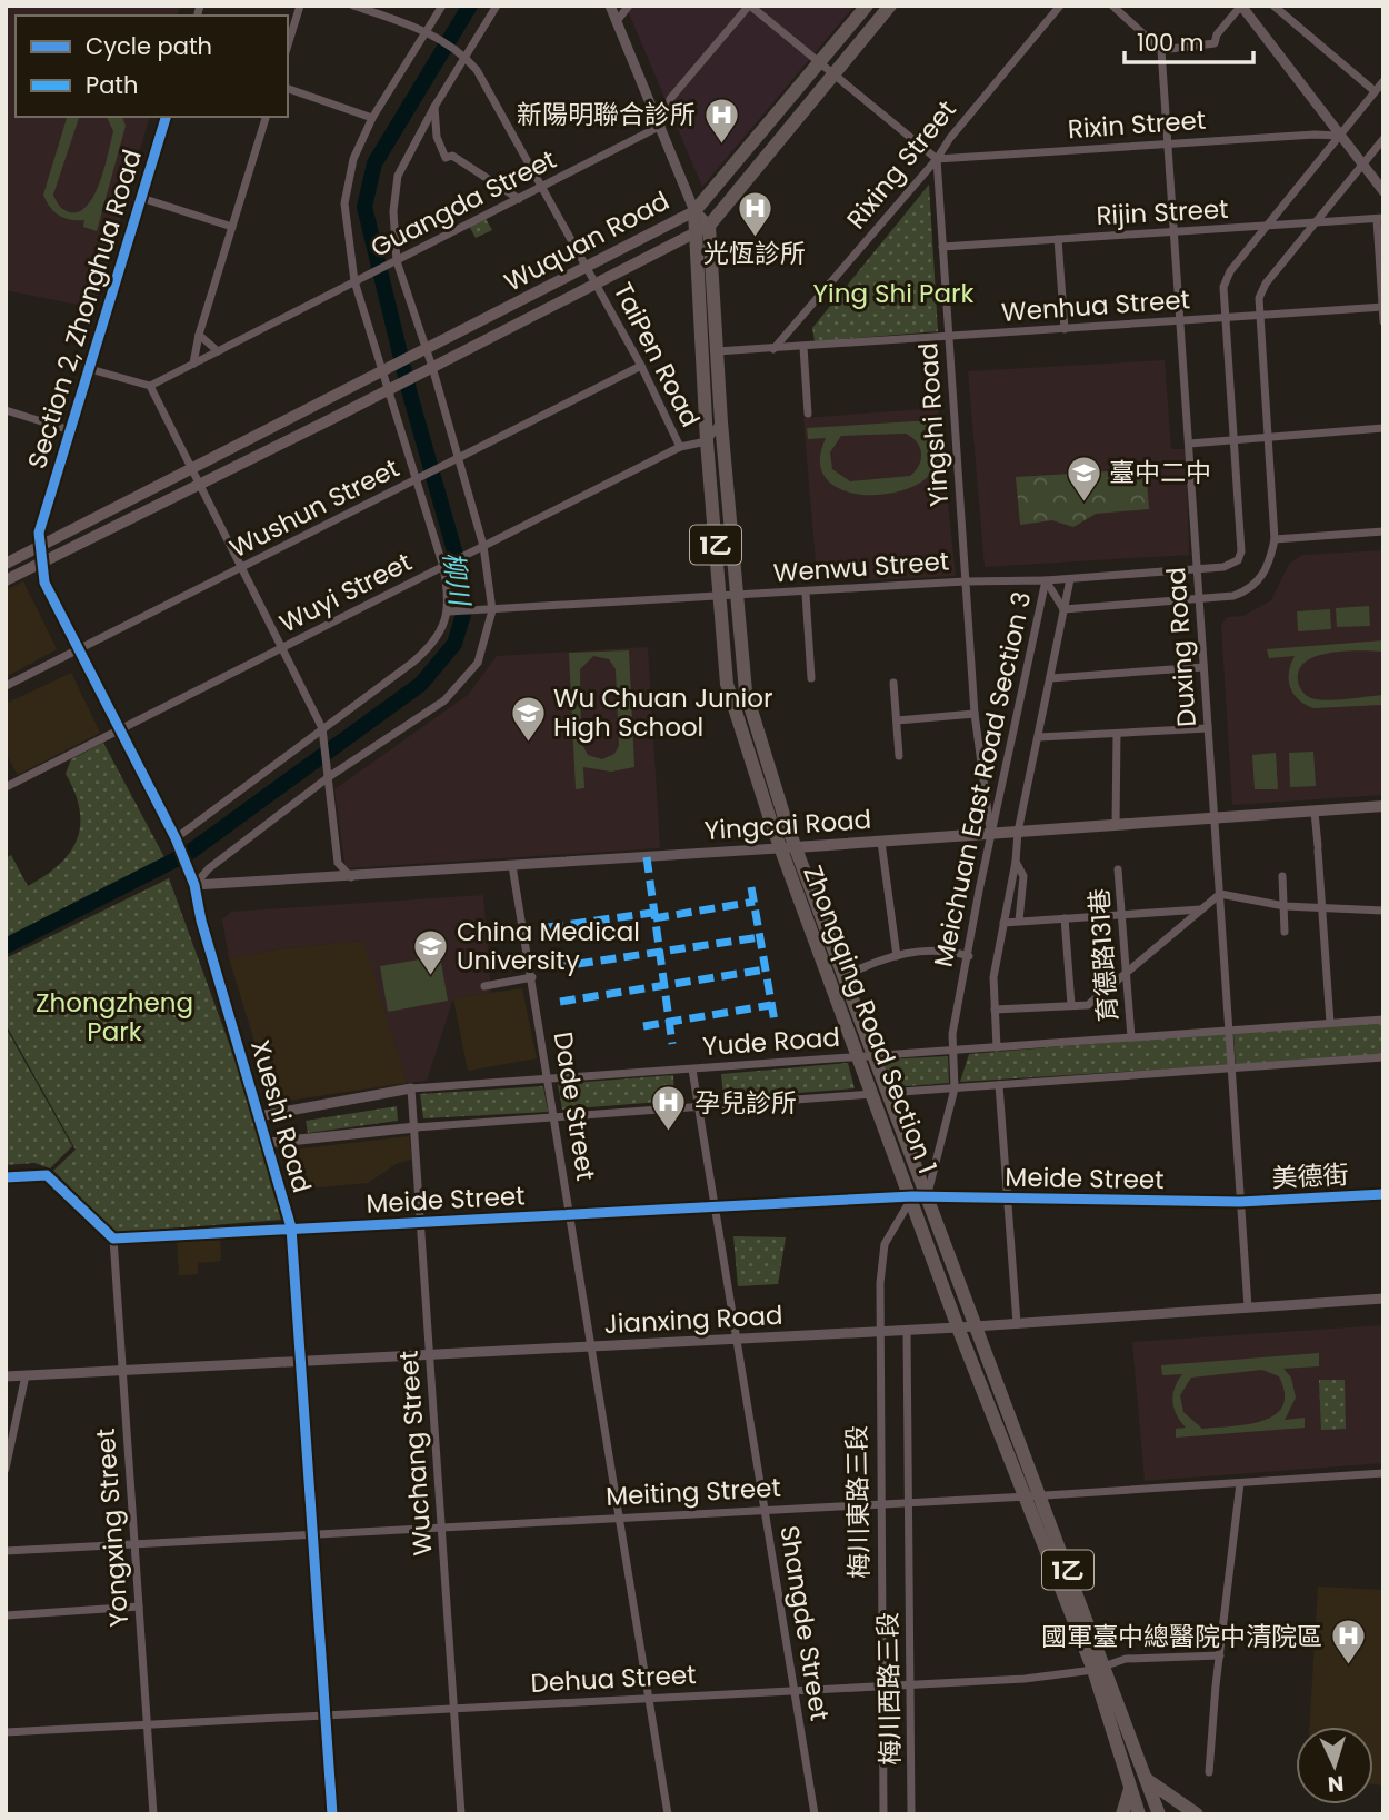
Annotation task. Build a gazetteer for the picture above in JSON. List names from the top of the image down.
{
  "streets": {
    "main road": [
      "Wuquan Road",
      "1乙",
      "Yingcai Road",
      "Zhongqing Road Section 1"
    ],
    "street": [
      "Rixin Street",
      "Rixing Street",
      "Guangda Street",
      "Rijin Street",
      "Wenhua Street",
      "Section 2, Zhonghua Road",
      "TaiPen Road",
      "Yingshi Road",
      "Wushun Street",
      "Wenwu Street",
      "Wuyi Street",
      "Duxing Road",
      "Meichuan East Road Section 3",
      "育德路131巷",
      "Yude Road",
      "Dade Street",
      "Xueshi Road",
      "美德街",
      "Meide Street",
      "Jianxing Road",
      "Wuchang Street",
      "Meiting Street",
      "梅川東路三段",
      "Yongxing Street",
      "Shangde Street",
      "Dehua Street",
      "梅川西路三段"
    ]
  },
  "crossings": [
    ["Rixin Street", "Rixing Street"],
    ["Rixin Street", "Yingshi Road"],
    ["Rixin Street", "Duxing Road"],
    ["Rixin Street", "Meichuan East Road Section 3"],
    ["Rixing Street", "Wenhua Street"],
    ["Rixing Street", "Yingshi Road"],
    ["Guangda Street", "TaiPen Road"],
    ["Rijin Street", "Yingshi Road"],
    ["Rijin Street", "Duxing Road"],
    ["Rijin Street", "Meichuan East Road Section 3"],
    ["Wuquan Road", "TaiPen Road"],
    ["Wuquan Road", "Zhongqing Road Section 1"],
    ["Wenhua Street", "Yingshi Road"],
    ["Wenhua Street", "Duxing Road"],
    ["Wenhua Street", "Meichuan East Road Section 3"],
    ["Wenhua Street", "Zhongqing Road Section 1"],
    ["Section 2, Zhonghua Road", "Xueshi Road"],
    ["TaiPen Road", "Wushun Street"],
    ["TaiPen Road", "Wuyi Street"],
    ["TaiPen Road", "Zhongqing Road Section 1"],
    ["Yingshi Road", "Wenwu Street"],
    ["Yingshi Road", "Meichuan East Road Section 3"],
    ["Yingshi Road", "Yingcai Road"],
    ["Wushun Street", "Xueshi Road"],
    ["Wenwu Street", "Meichuan East Road Section 3"],
    ["Wenwu Street", "Zhongqing Road Section 1"],
    ["Wuyi Street", "Zhongqing Road Section 1"],
    ["Wuyi Street", "Xueshi Road"],
    ["Duxing Road", "Meichuan East Road Section 3"],
    ["Duxing Road", "Yingcai Road"],
    ["Duxing Road", "Yude Road"],
    ["Duxing Road", "美德街"],
    ["Duxing Road", "Meide Street"],
    ["Duxing Road", "Jianxing Road"],
    ["Meichuan East Road Section 3", "Yingcai Road"],
    ["Meichuan East Road Section 3", "Yude Road"],
    ["Meichuan East Road Section 3", "梅川東路三段"],
    ["Yingcai Road", "Zhongqing Road Section 1"],
    ["Yingcai Road", "Dade Street"],
    ["Yingcai Road", "Xueshi Road"],
    ["育德路131巷", "Yude Road"],
    ["Zhongqing Road Section 1", "Yude Road"],
    ["Zhongqing Road Section 1", "Meide Street"],
    ["Zhongqing Road Section 1", "Jianxing Road"],
    ["Zhongqing Road Section 1", "Meiting Street"],
    ["Zhongqing Road Section 1", "梅川東路三段"],
    ["Zhongqing Road Section 1", "Dehua Street"],
    ["Yude Road", "Dade Street"],
    ["Yude Road", "Xueshi Road"],
    ["Yude Road", "Wuchang Street"],
    ["Yude Road", "梅川東路三段"],
    ["Yude Road", "Shangde Street"],
    ["Dade Street", "Meide Street"],
    ["Dade Street", "Jianxing Road"],
    ["Dade Street", "Meiting Street"],
    ["Dade Street", "Dehua Street"],
    ["Xueshi Road", "Meide Street"],
    ["Xueshi Road", "Jianxing Road"],
    ["Xueshi Road", "Meiting Street"],
    ["Xueshi Road", "Dehua Street"],
    ["美德街", "Meide Street"],
    ["Meide Street", "Wuchang Street"],
    ["Meide Street", "梅川東路三段"],
    ["Meide Street", "Yongxing Street"],
    ["Meide Street", "Shangde Street"],
    ["Jianxing Road", "Wuchang Street"],
    ["Jianxing Road", "梅川東路三段"],
    ["Jianxing Road", "Yongxing Street"],
    ["Jianxing Road", "Shangde Street"],
    ["Jianxing Road", "梅川西路三段"],
    ["Wuchang Street", "Meiting Street"],
    ["Wuchang Street", "Dehua Street"],
    ["Meiting Street", "梅川東路三段"],
    ["Meiting Street", "Yongxing Street"],
    ["Meiting Street", "Shangde Street"],
    ["Meiting Street", "梅川西路三段"],
    ["梅川東路三段", "Dehua Street"],
    ["Yongxing Street", "Dehua Street"],
    ["Shangde Street", "Dehua Street"],
    ["Dehua Street", "梅川西路三段"]
  ],
  "water": ["柳川"],
  "parks": ["Ying Shi Park", "Zhongzheng Park"],
  "places": {
    "hospital": [
      "新陽明聯合診所",
      "光恆診所",
      "孕兒診所",
      "國軍臺中總醫院中清院區"
    ],
    "school or university": ["臺中二中", "Wu Chuan Junior High School", "China Medical University"]
  },
  "legend": ["Cycle path", "Path"],
  "scale_bar": "100 m",
  "north": "bottom"
}
